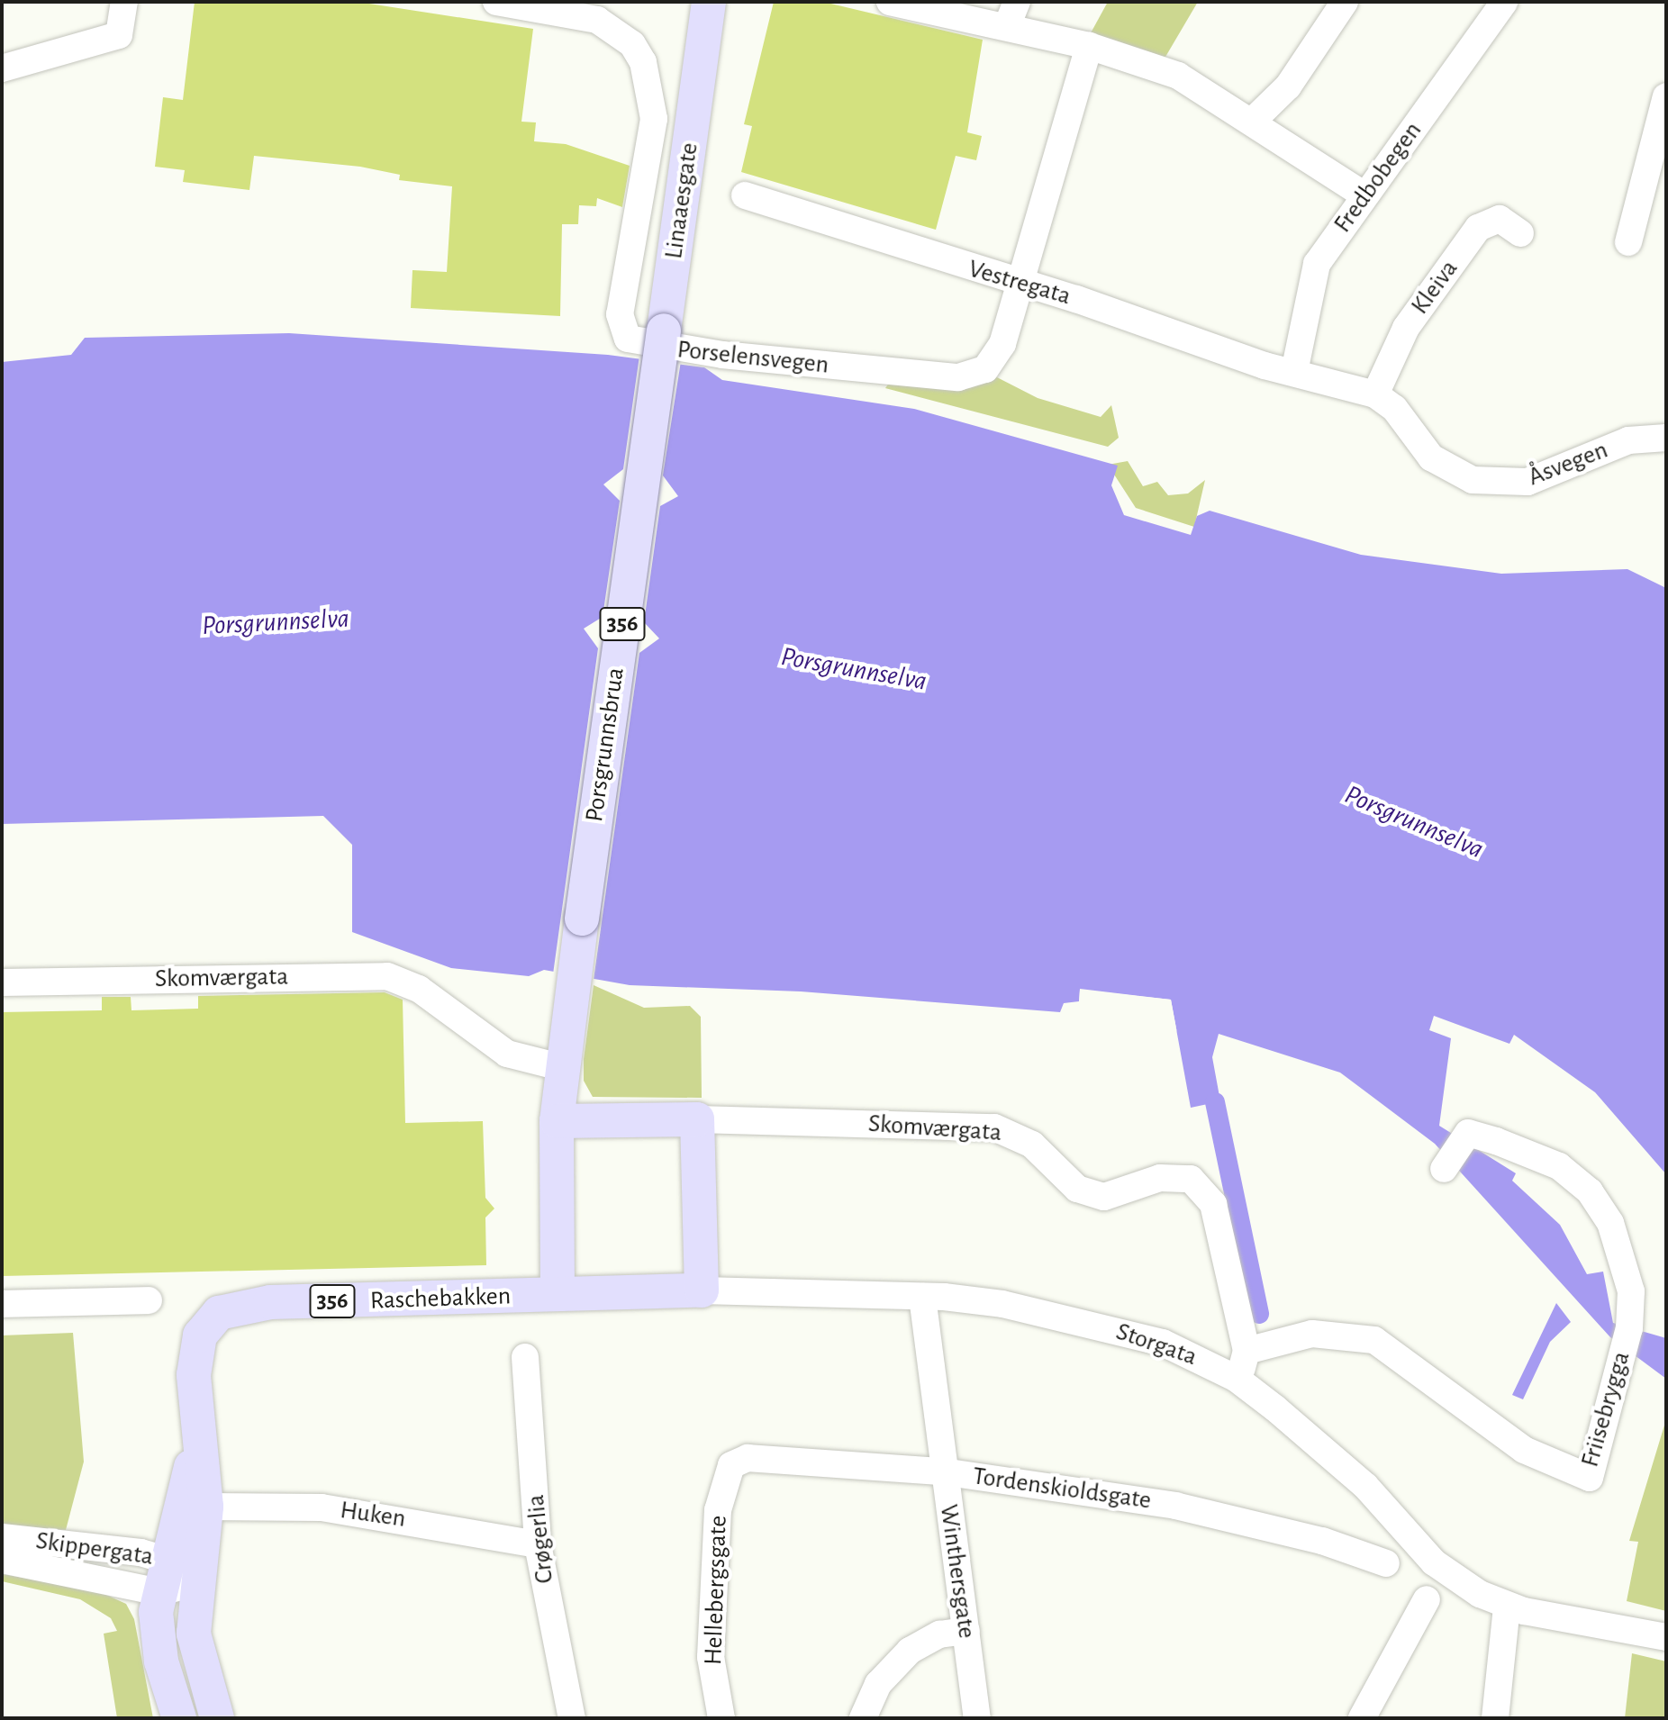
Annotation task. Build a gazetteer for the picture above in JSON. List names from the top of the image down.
{
  "streets": {
    "main road": [
      "Linaaesgate",
      "356",
      "Porsgrunnsbrua",
      "Skomværgata",
      "Raschebakken",
      "Storgata"
    ],
    "street": [
      "Fredbobegen",
      "Vestregata",
      "Kleiva",
      "Porselensvegen",
      "Åsvegen",
      "Friisebrygga",
      "Tordenskioldsgate",
      "Huken",
      "Crøgerlia",
      "Skippergata",
      "Winthersgate",
      "Hellebergsgate"
    ]
  },
  "crossings": [
    ["Fredbobegen", "Vestregata"],
    ["Linaaesgate", "Porsgrunnsbrua"],
    ["Vestregata", "Kleiva"],
    ["Vestregata", "Porselensvegen"],
    ["Vestregata", "Åsvegen"],
    ["Kleiva", "Åsvegen"],
    ["356", "Porsgrunnsbrua"],
    ["356", "Skomværgata"],
    ["356", "Raschebakken"],
    ["356", "Storgata"],
    ["Porsgrunnsbrua", "Skomværgata"],
    ["Skomværgata", "Friisebrygga"],
    ["Raschebakken", "Storgata"],
    ["Raschebakken", "Huken"],
    ["Raschebakken", "Skippergata"],
    ["Storgata", "Winthersgate"],
    ["Tordenskioldsgate", "Winthersgate"],
    ["Tordenskioldsgate", "Hellebergsgate"],
    ["Huken", "Crøgerlia"]
  ],
  "water": ["Porsgrunnselva"]
}
